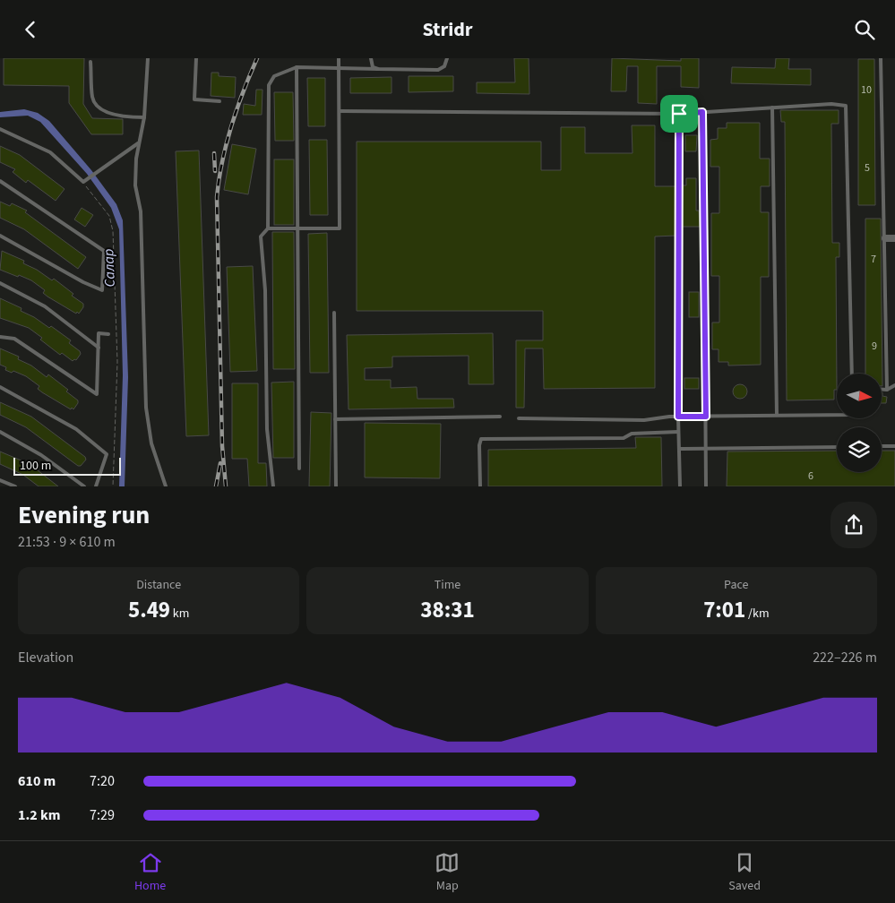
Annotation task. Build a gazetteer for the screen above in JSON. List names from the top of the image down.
{
  "water": ["Салар"],
  "house_numbers": [
    "10",
    "5",
    "7",
    "9",
    "6"
  ],
  "scale_bar": "100 m",
  "north": "right",
  "page": {
    "header": "Stridr",
    "scale": "100 m",
    "heading": ["Evening run", "21:53 · 9 × 610 m"],
    "stats": [
      ["Distance", "5.49 km"],
      ["Time", "38:31"],
      ["Pace", "7:01 /km"]
    ],
    "chart": ["Elevation", "222–226 m"],
    "list": [
      {
        "name": "610 m",
        "note": "7:20"
      },
      {
        "name": "1.2 km",
        "note": "7:29"
      }
    ],
    "tabs": ["Home", "Map", "Saved"]
  }
}
